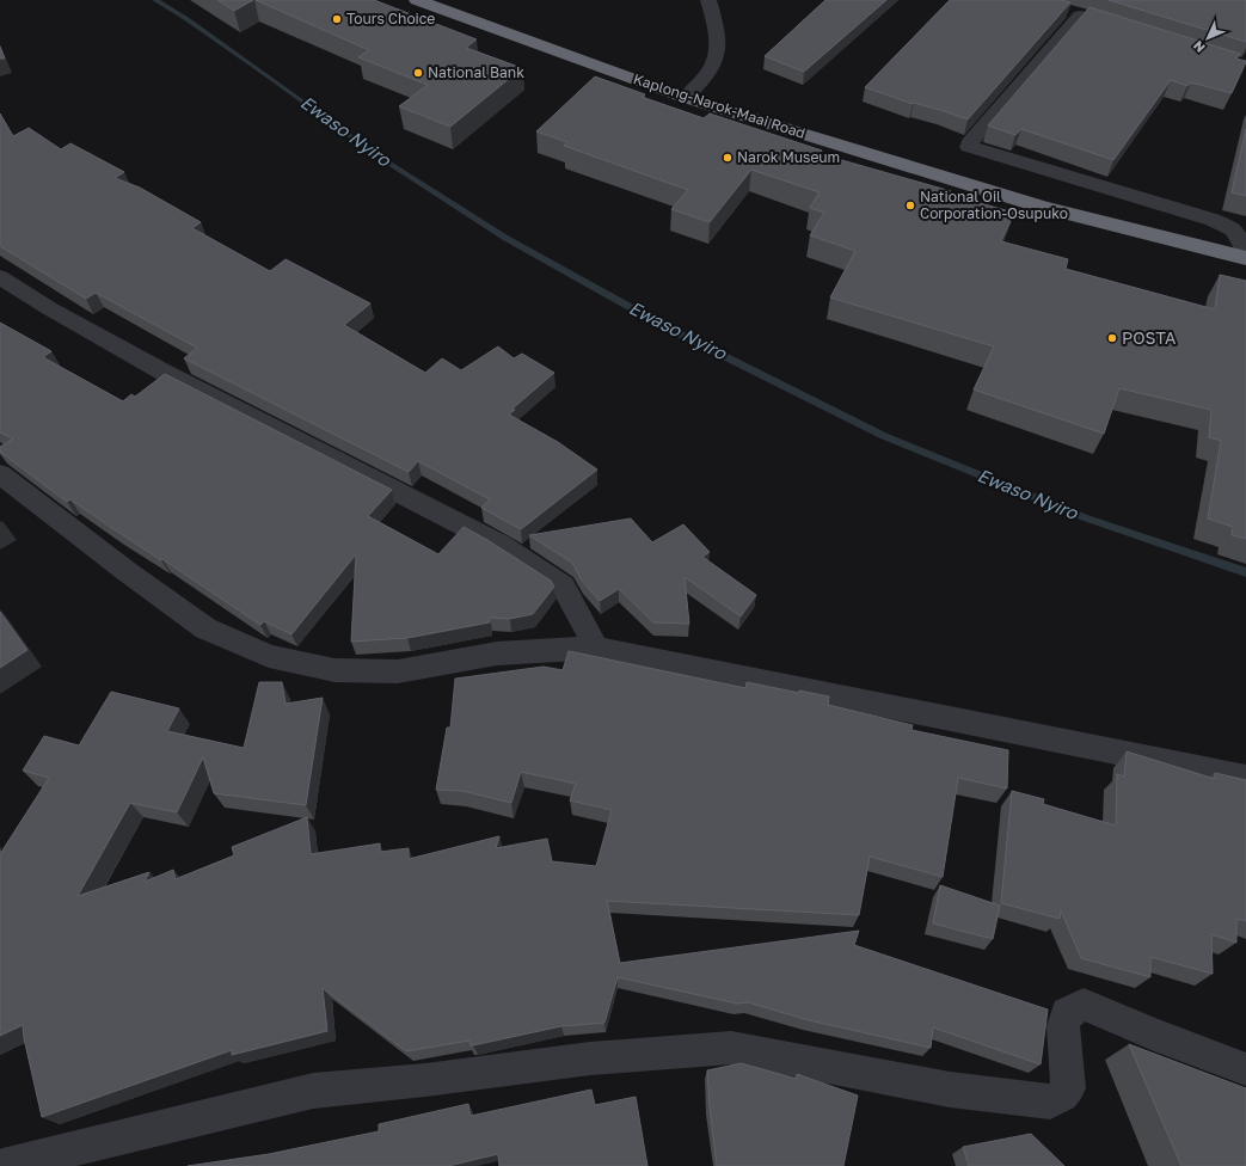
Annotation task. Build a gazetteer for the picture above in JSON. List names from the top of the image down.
{
  "streets": {
    "highway": ["Kaplong-Narok-Maai Road"]
  },
  "water": ["Ewaso Nyiro"],
  "places": [
    "Tours Choice",
    "National Bank",
    "Narok Museum",
    "National Oil Corporation-Osupuko",
    "POSTA"
  ],
  "north": "bottom left"
}
